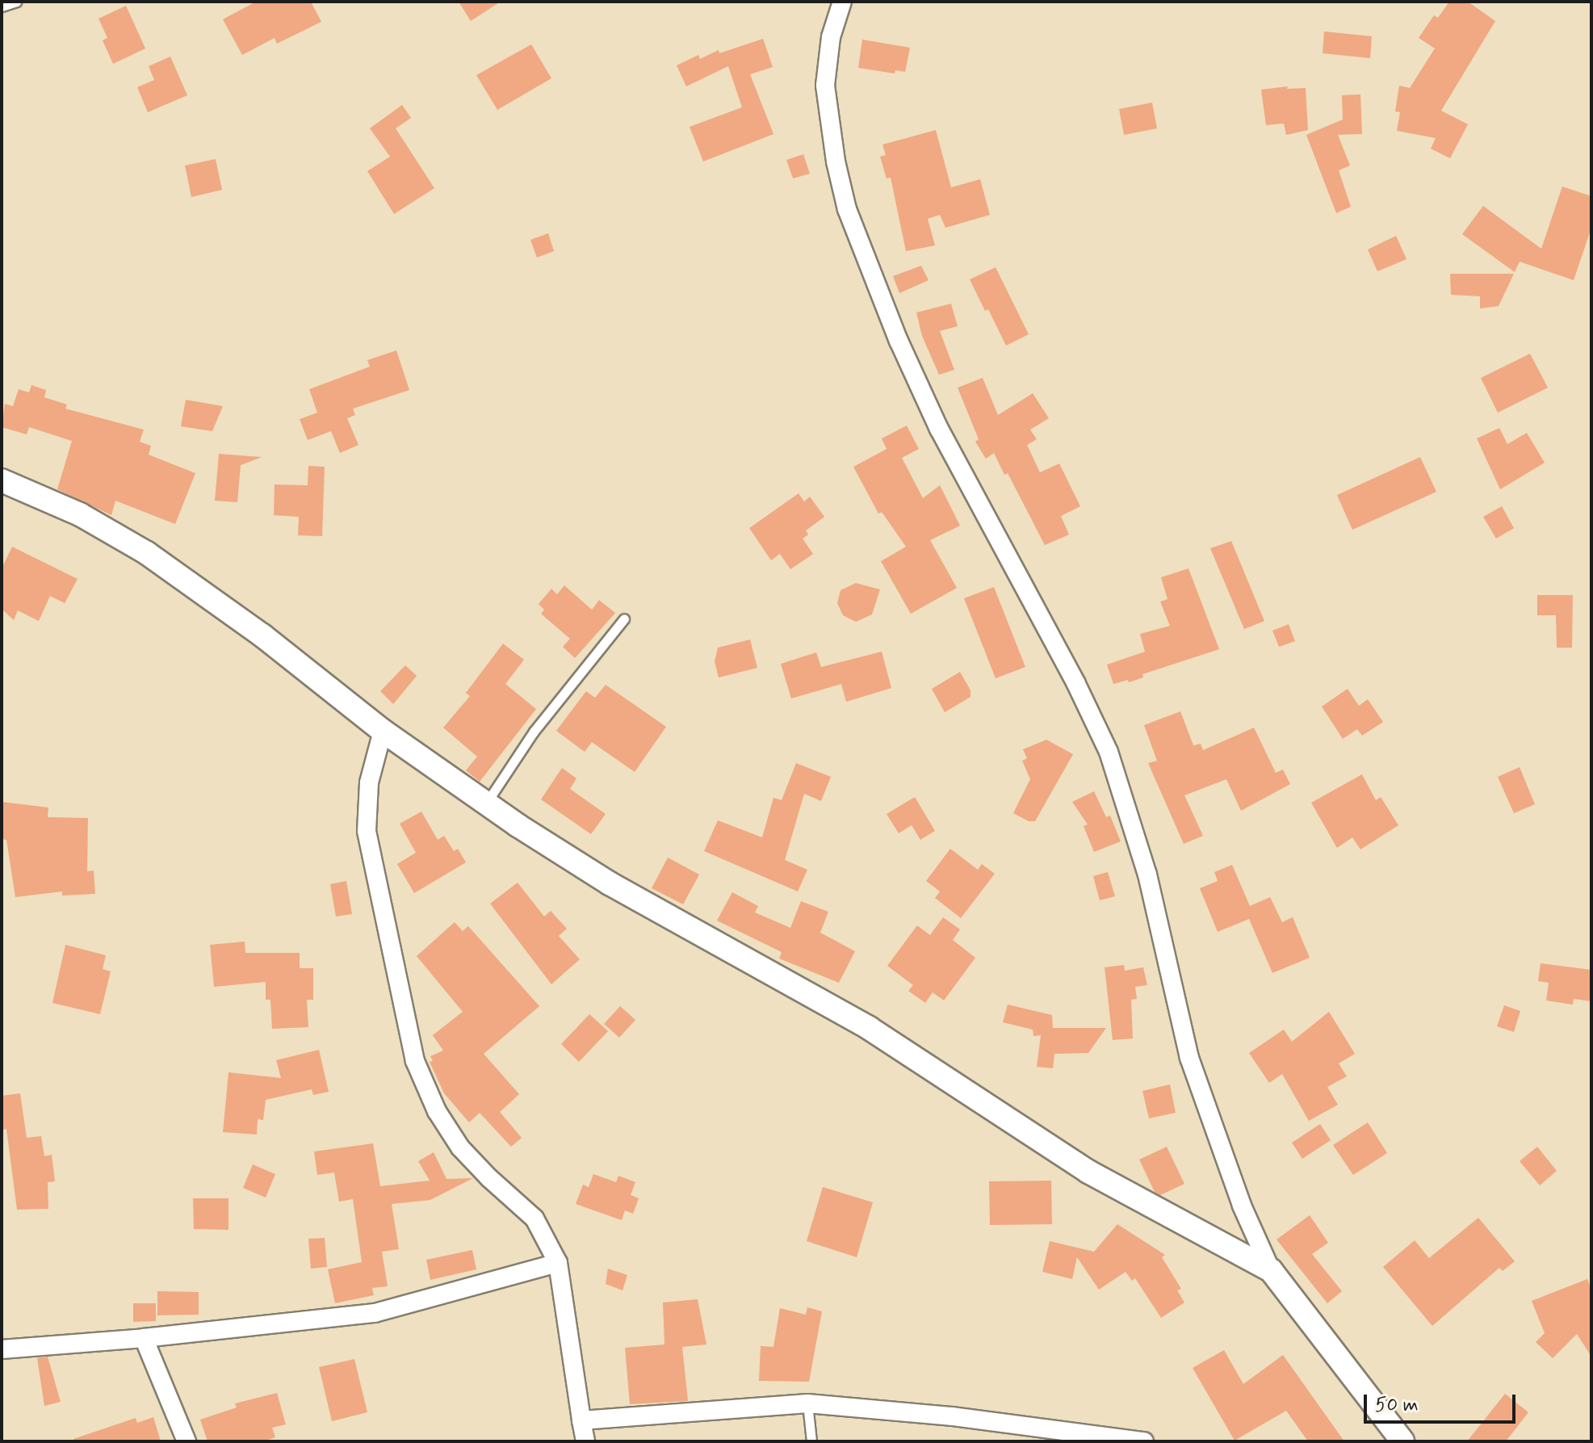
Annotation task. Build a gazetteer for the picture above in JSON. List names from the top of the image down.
{
  "scale_bar": "50 m"
}
